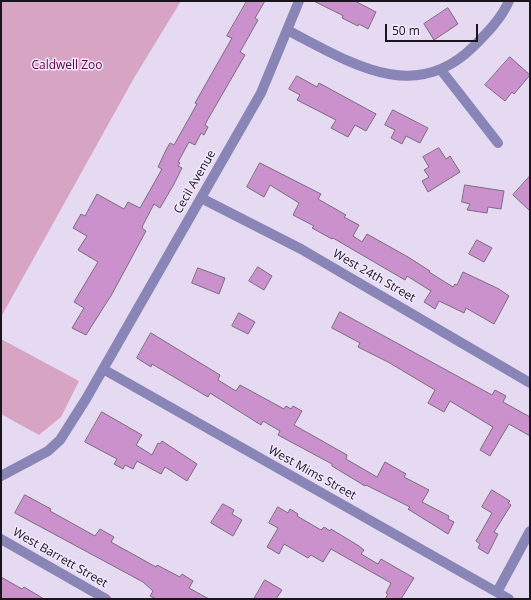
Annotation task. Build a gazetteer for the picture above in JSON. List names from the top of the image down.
{
  "streets": {
    "street": [
      "Cecil Avenue",
      "West 24th Street",
      "West Mims Street",
      "West Barrett Street"
    ]
  },
  "crossings": [
    ["Cecil Avenue", "West 24th Street"],
    ["Cecil Avenue", "West Mims Street"]
  ],
  "parks": ["Caldwell Zoo"],
  "scale_bar": "50 m"
}
